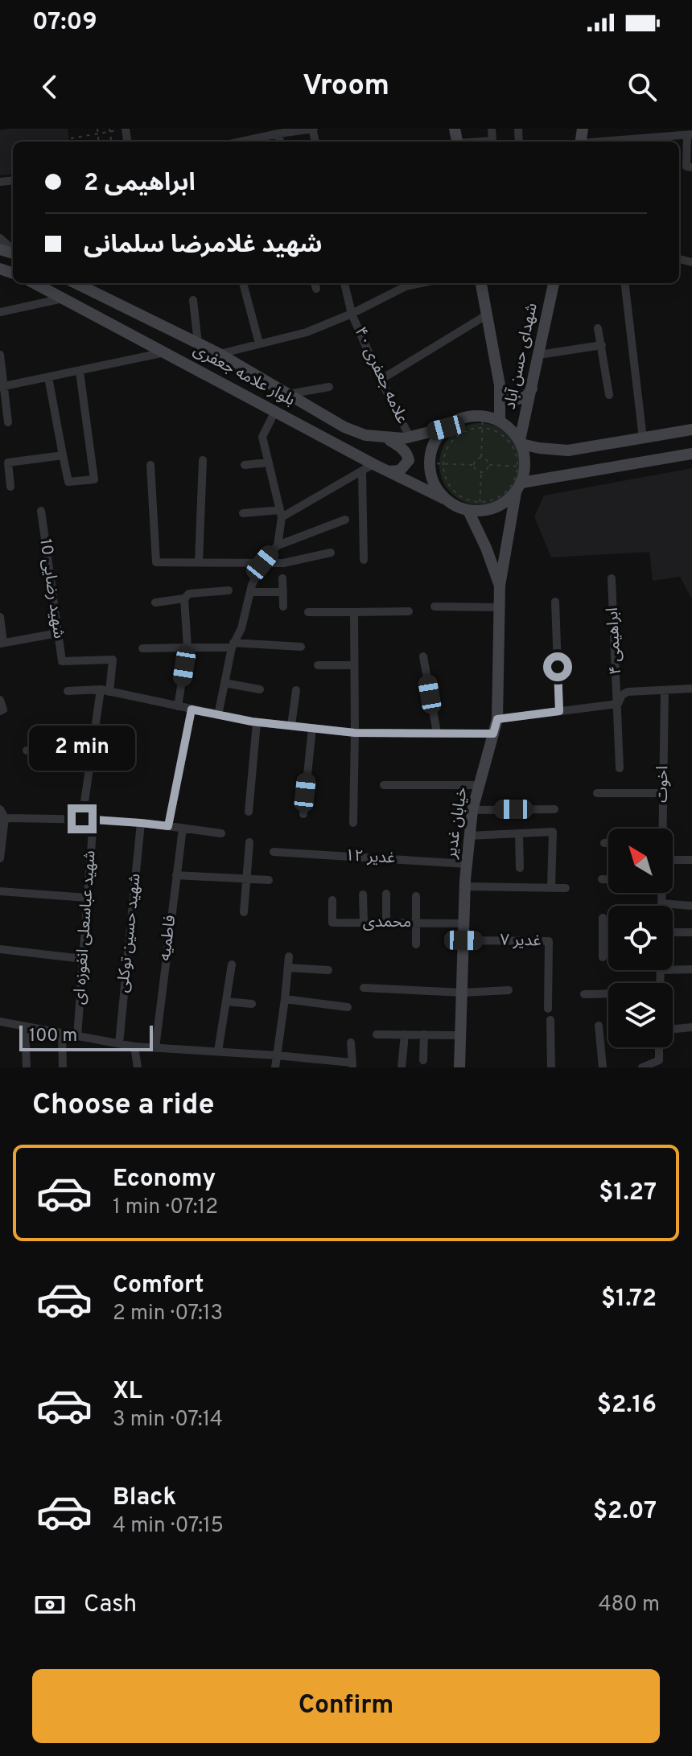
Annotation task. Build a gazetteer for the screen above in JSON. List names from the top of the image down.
{
  "streets": {
    "main road": ["شهدای حسن آباد", "بلوار علامه جعفری", "خیابان غدیر"],
    "street": [
      "علامه جعفری ۴۰",
      "شهید رضایی 10",
      "ابراهیمی ۴",
      "اخوت",
      "غدیر ۱۲",
      "محمدی",
      "شهید عباسعلی انغوزه ای",
      "شهید حسین توکلی",
      "فاطمیه",
      "غدیر ۷"
    ]
  },
  "crossings": [
    ["بلوار علامه جعفری", "علامه جعفری ۴۰"],
    ["خیابان غدیر", "غدیر ۱۲"],
    ["خیابان غدیر", "محمدی"],
    ["خیابان غدیر", "غدیر ۷"]
  ],
  "scale_bar": "100 m",
  "north": "top left",
  "page": {
    "status": "07:09",
    "header": "Vroom",
    "banner": ["ابراهیمی 2", "شهید غلامرضا سلمانی"],
    "bubble": "2 min",
    "scale": "100 m",
    "heading": "Choose a ride",
    "list": [
      {
        "name": "Economy",
        "note": "1 min · 07:12",
        "value": "$1.27"
      },
      {
        "name": "Comfort",
        "note": "2 min · 07:13",
        "value": "$1.72"
      },
      {
        "name": "XL",
        "note": "3 min · 07:14",
        "value": "$2.16"
      },
      {
        "name": "Black",
        "note": "4 min · 07:15",
        "value": "$2.07"
      }
    ],
    "pay": ["Cash", "480 m"],
    "buttons": "Confirm"
  }
}
